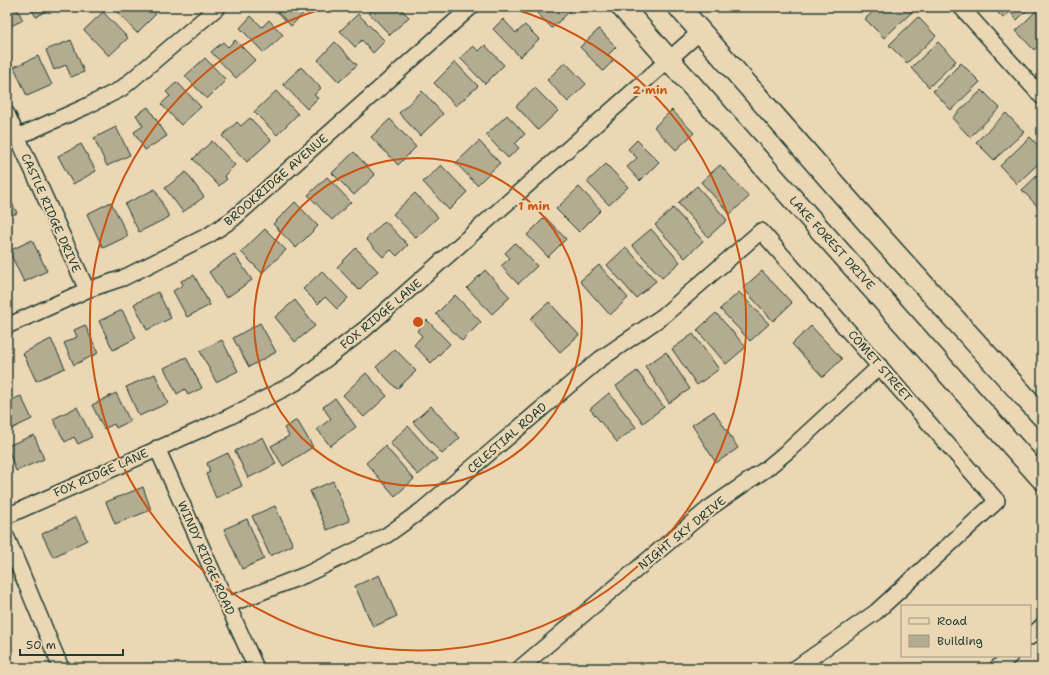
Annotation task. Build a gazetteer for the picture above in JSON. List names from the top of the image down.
{
  "streets": {
    "main road": ["LAKE FOREST DRIVE"],
    "street": [
      "BROOKRIDGE AVENUE",
      "CASTLE RIDGE DRIVE",
      "FOX RIDGE LANE",
      "COMET STREET",
      "CELESTIAL ROAD",
      "NIGHT SKY DRIVE",
      "WINDY RIDGE ROAD"
    ]
  },
  "crossings": [
    ["BROOKRIDGE AVENUE", "CASTLE RIDGE DRIVE"],
    ["LAKE FOREST DRIVE", "FOX RIDGE LANE"],
    ["FOX RIDGE LANE", "WINDY RIDGE ROAD"],
    ["COMET STREET", "CELESTIAL ROAD"],
    ["COMET STREET", "NIGHT SKY DRIVE"],
    ["CELESTIAL ROAD", "WINDY RIDGE ROAD"]
  ],
  "legend": ["Road", "Building"],
  "scale_bar": "50 m",
  "rings": ["2 min", "1 min"]
}
